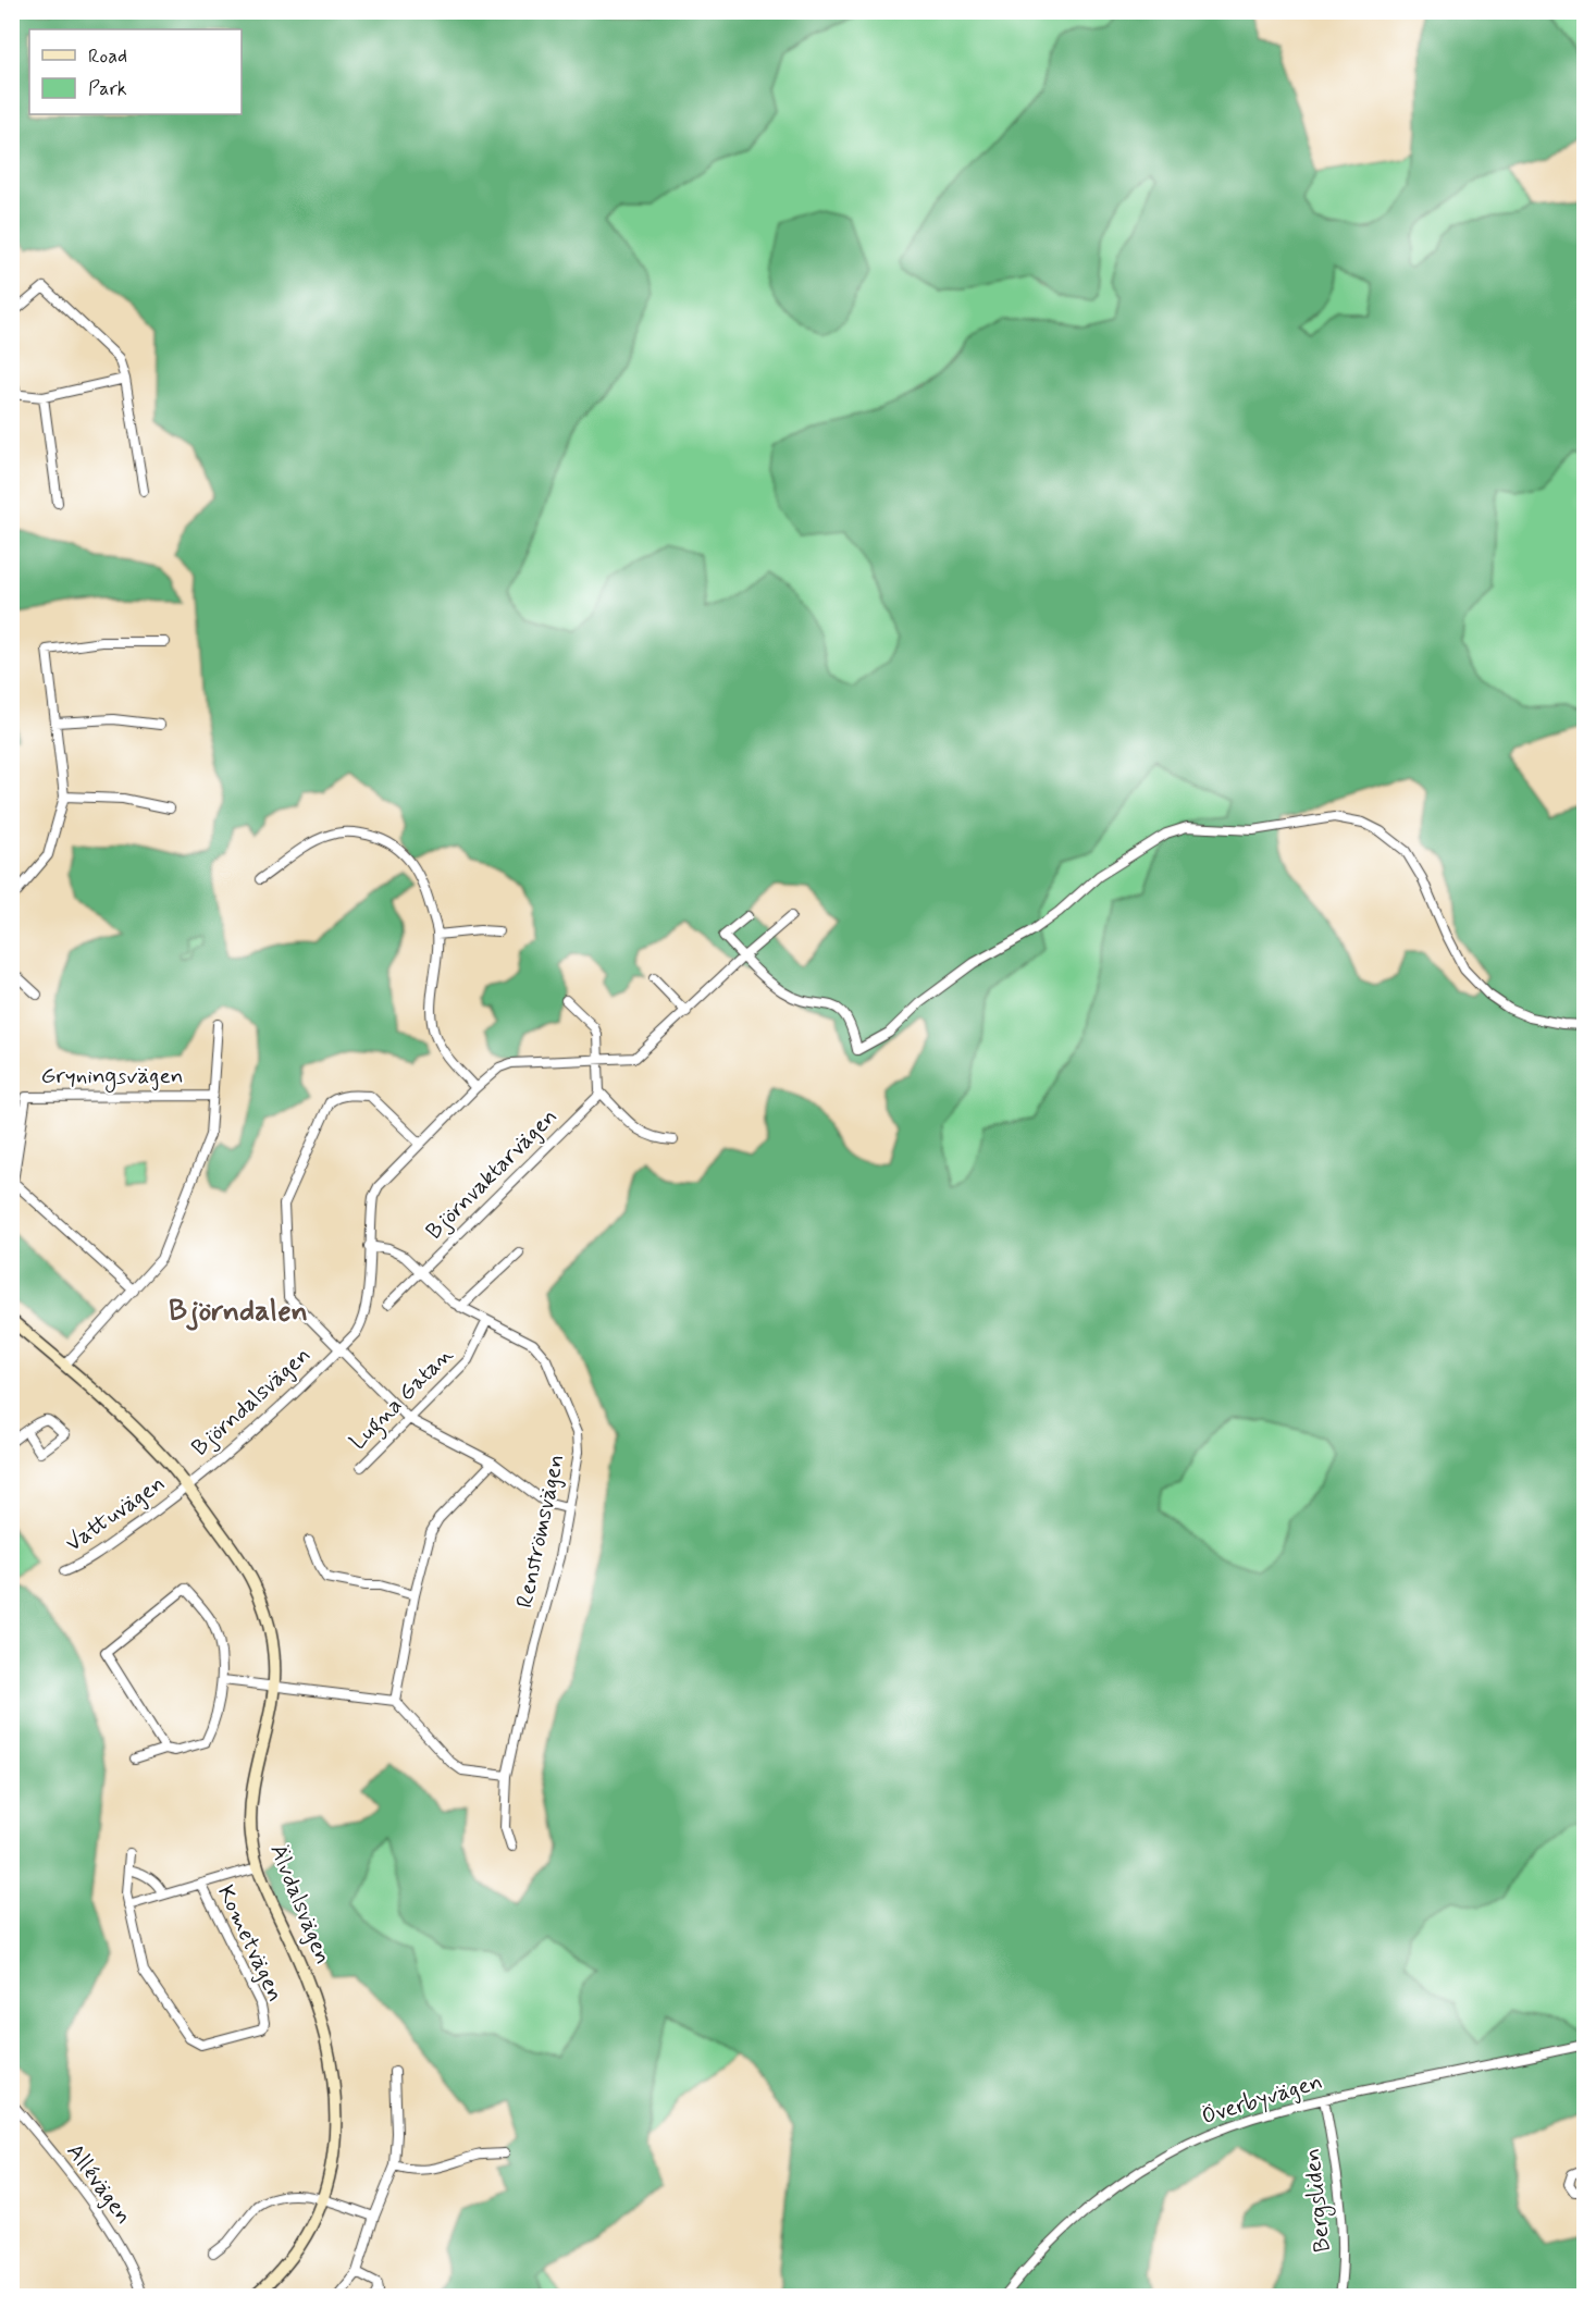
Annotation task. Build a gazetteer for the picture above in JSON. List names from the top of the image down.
{
  "streets": {
    "street": [
      "Gryningsvägen",
      "Björnvaktarvägen",
      "Lugna Gatan",
      "Björndalsvägen",
      "Vattuvägen",
      "Renströmsvägen",
      "Älvdalsvägen",
      "Kometvägen",
      "Överbyvägen",
      "Allévägen",
      "Bergsliden"
    ]
  },
  "crossings": [
    ["Gryningsvägen", "Björndalsvägen"],
    ["Björnvaktarvägen", "Renströmsvägen"],
    ["Lugna Gatan", "Renströmsvägen"],
    ["Björndalsvägen", "Vattuvägen"],
    ["Björndalsvägen", "Renströmsvägen"],
    ["Björndalsvägen", "Älvdalsvägen"],
    ["Vattuvägen", "Älvdalsvägen"],
    ["Älvdalsvägen", "Kometvägen"],
    ["Överbyvägen", "Bergsliden"]
  ],
  "districts": ["Björndalen"],
  "legend": ["Road", "Park"]
}
